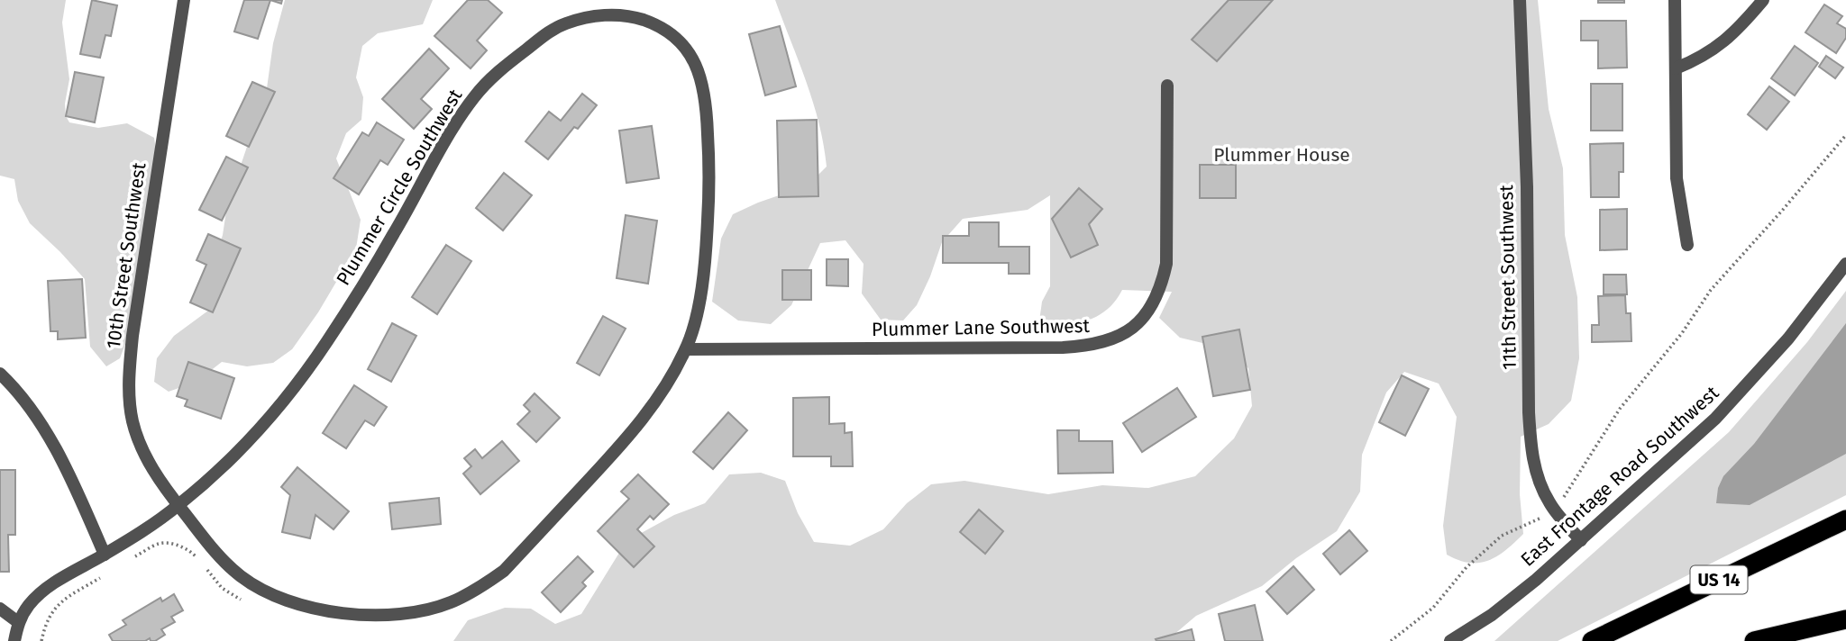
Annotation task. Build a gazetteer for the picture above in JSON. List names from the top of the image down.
{
  "streets": {
    "highway": ["US 14"],
    "street": [
      "Plummer Circle Southwest",
      "10th Street Southwest",
      "11th Street Southwest",
      "Plummer Lane Southwest",
      "East Frontage Road Southwest"
    ]
  },
  "crossings": [
    ["Plummer Circle Southwest", "10th Street Southwest"],
    ["Plummer Circle Southwest", "Plummer Lane Southwest"],
    ["11th Street Southwest", "East Frontage Road Southwest"]
  ],
  "parks": ["Plummer House"]
}
